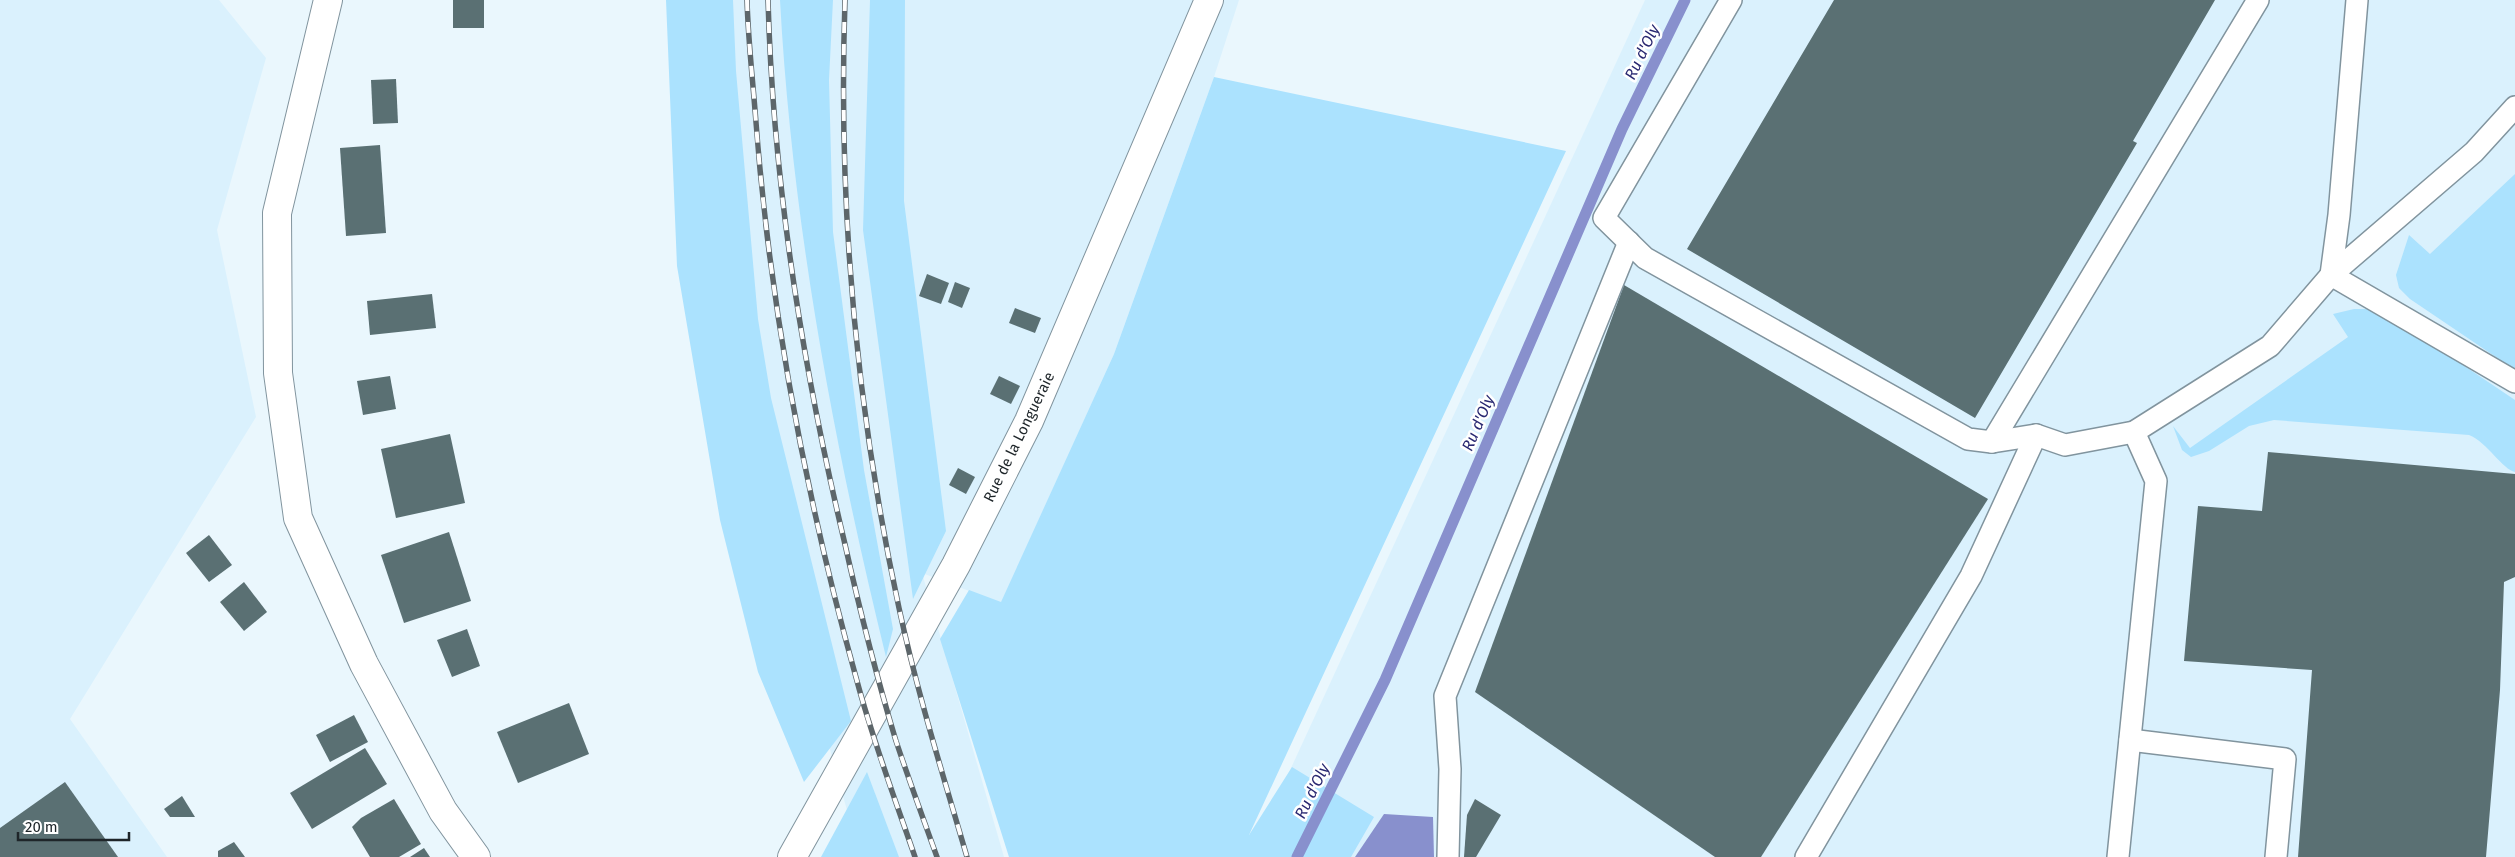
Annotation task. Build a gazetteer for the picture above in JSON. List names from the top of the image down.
{
  "streets": {
    "street": ["Rue de la Longueraie"]
  },
  "water": ["Ru d'Oly"],
  "scale_bar": "20 m"
}
